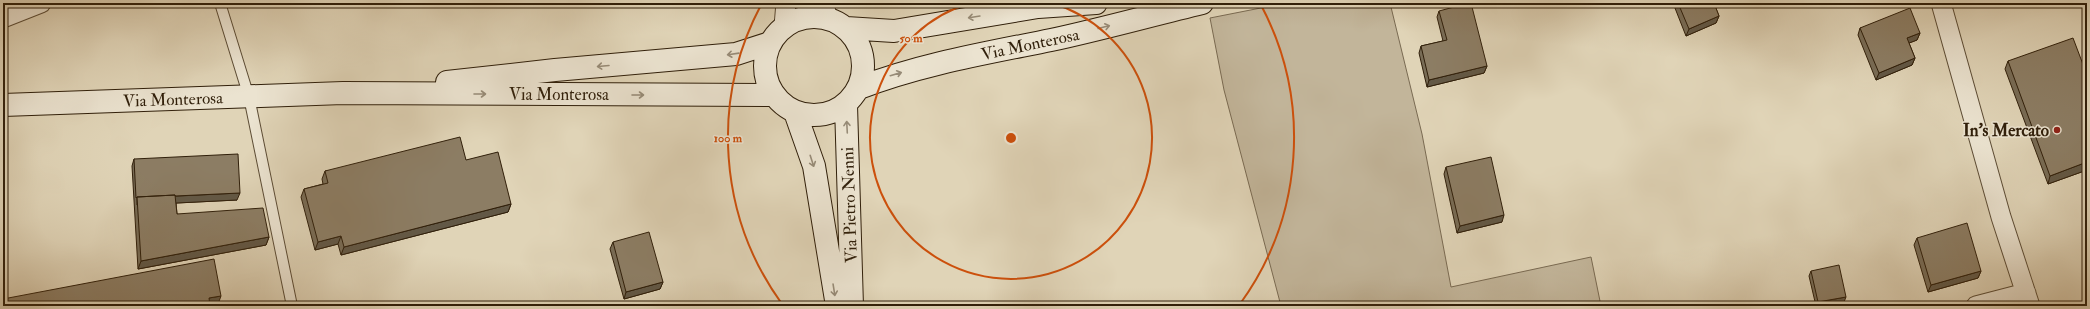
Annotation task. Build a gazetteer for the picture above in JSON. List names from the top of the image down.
{
  "streets": {
    "main road": ["Via Monterosa", "Via Pietro Nenni"]
  },
  "crossings": [
    ["Via Monterosa", "Via Pietro Nenni"]
  ],
  "places": ["In's Mercato"],
  "rings": ["50 m", "100 m"]
}
